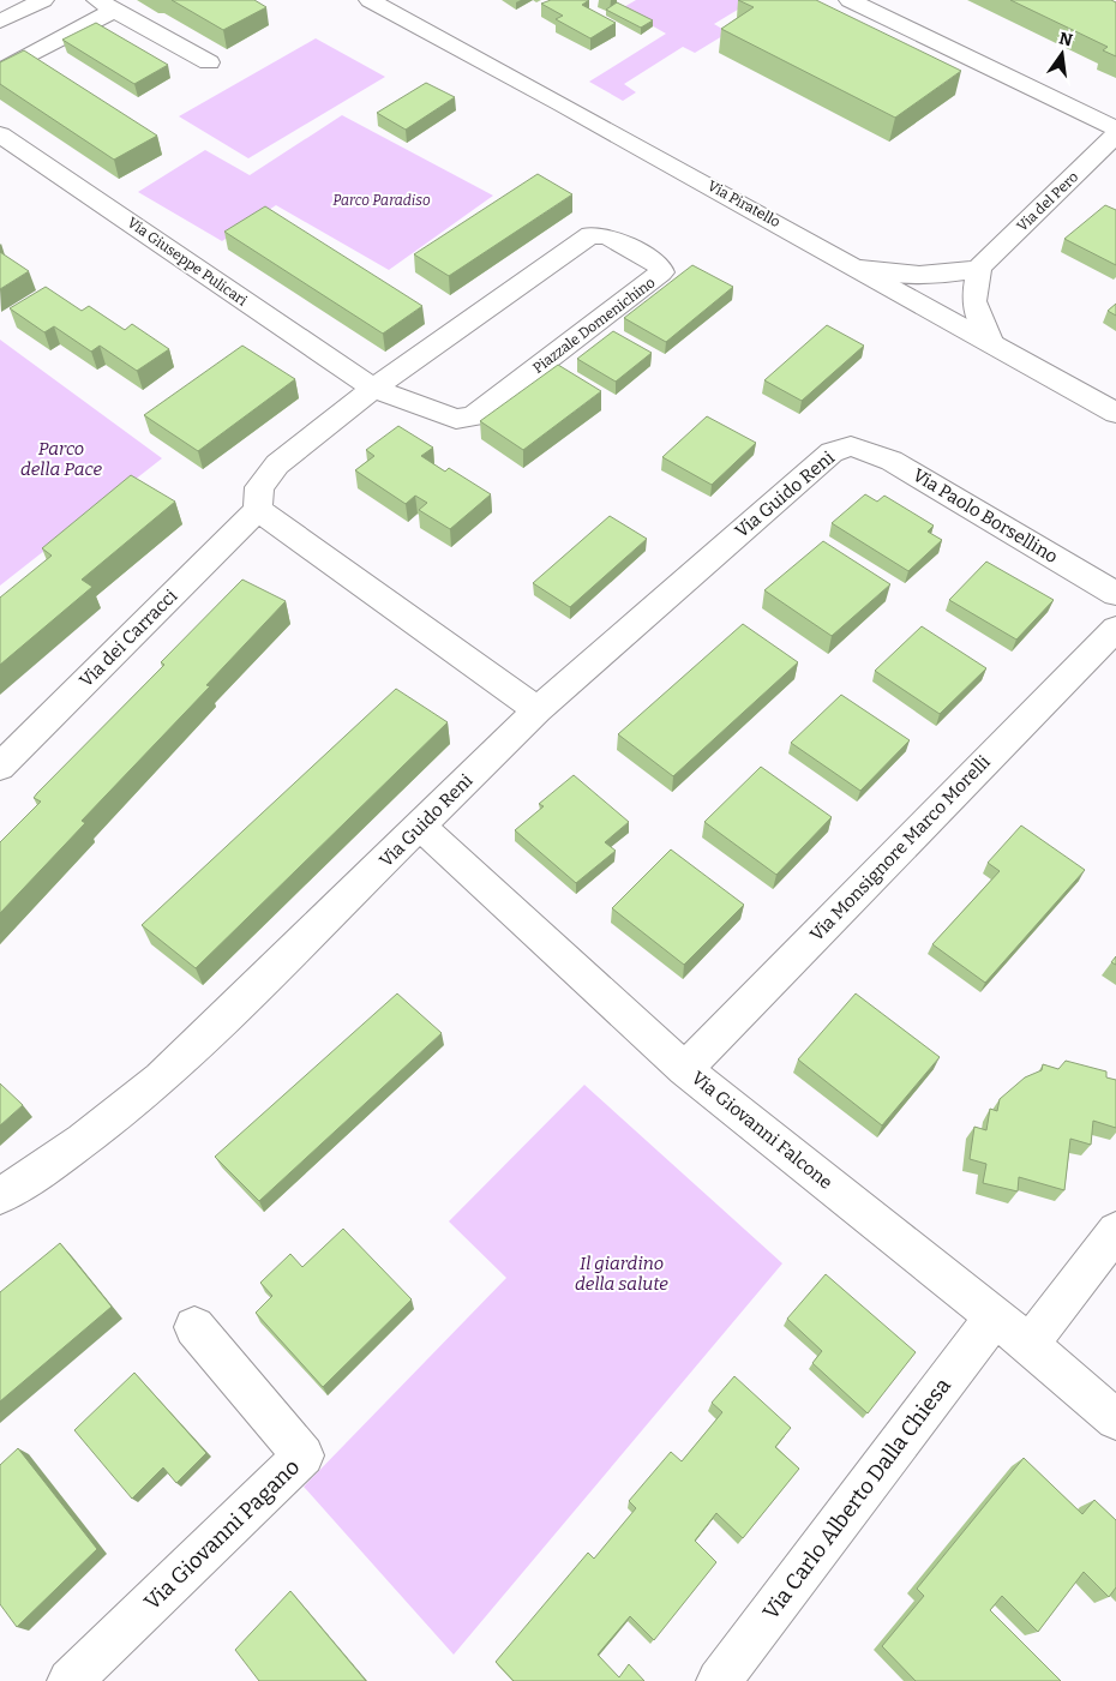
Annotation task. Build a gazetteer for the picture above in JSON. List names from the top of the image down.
{
  "streets": {
    "street": [
      "Via del Pero",
      "Via Piratello",
      "Via Giuseppe Pulicari",
      "Piazzale Domenichino",
      "Via Guido Reni",
      "Via Paolo Borsellino",
      "Via dei Carracci",
      "Via Monsignore Marco Morelli",
      "Via Giovanni Falcone",
      "Via Carlo Alberto Dalla Chiesa",
      "Via Giovanni Pagano"
    ]
  },
  "crossings": [
    ["Via del Pero", "Via Piratello"],
    ["Via Giuseppe Pulicari", "Piazzale Domenichino"],
    ["Via Guido Reni", "Via Paolo Borsellino"],
    ["Via Guido Reni", "Via Giovanni Falcone"],
    ["Via Monsignore Marco Morelli", "Via Giovanni Falcone"],
    ["Via Giovanni Falcone", "Via Carlo Alberto Dalla Chiesa"]
  ],
  "parks": ["Parco Paradiso", "Parco della Pace", "Il giardino della salute"],
  "north": "top"
}
